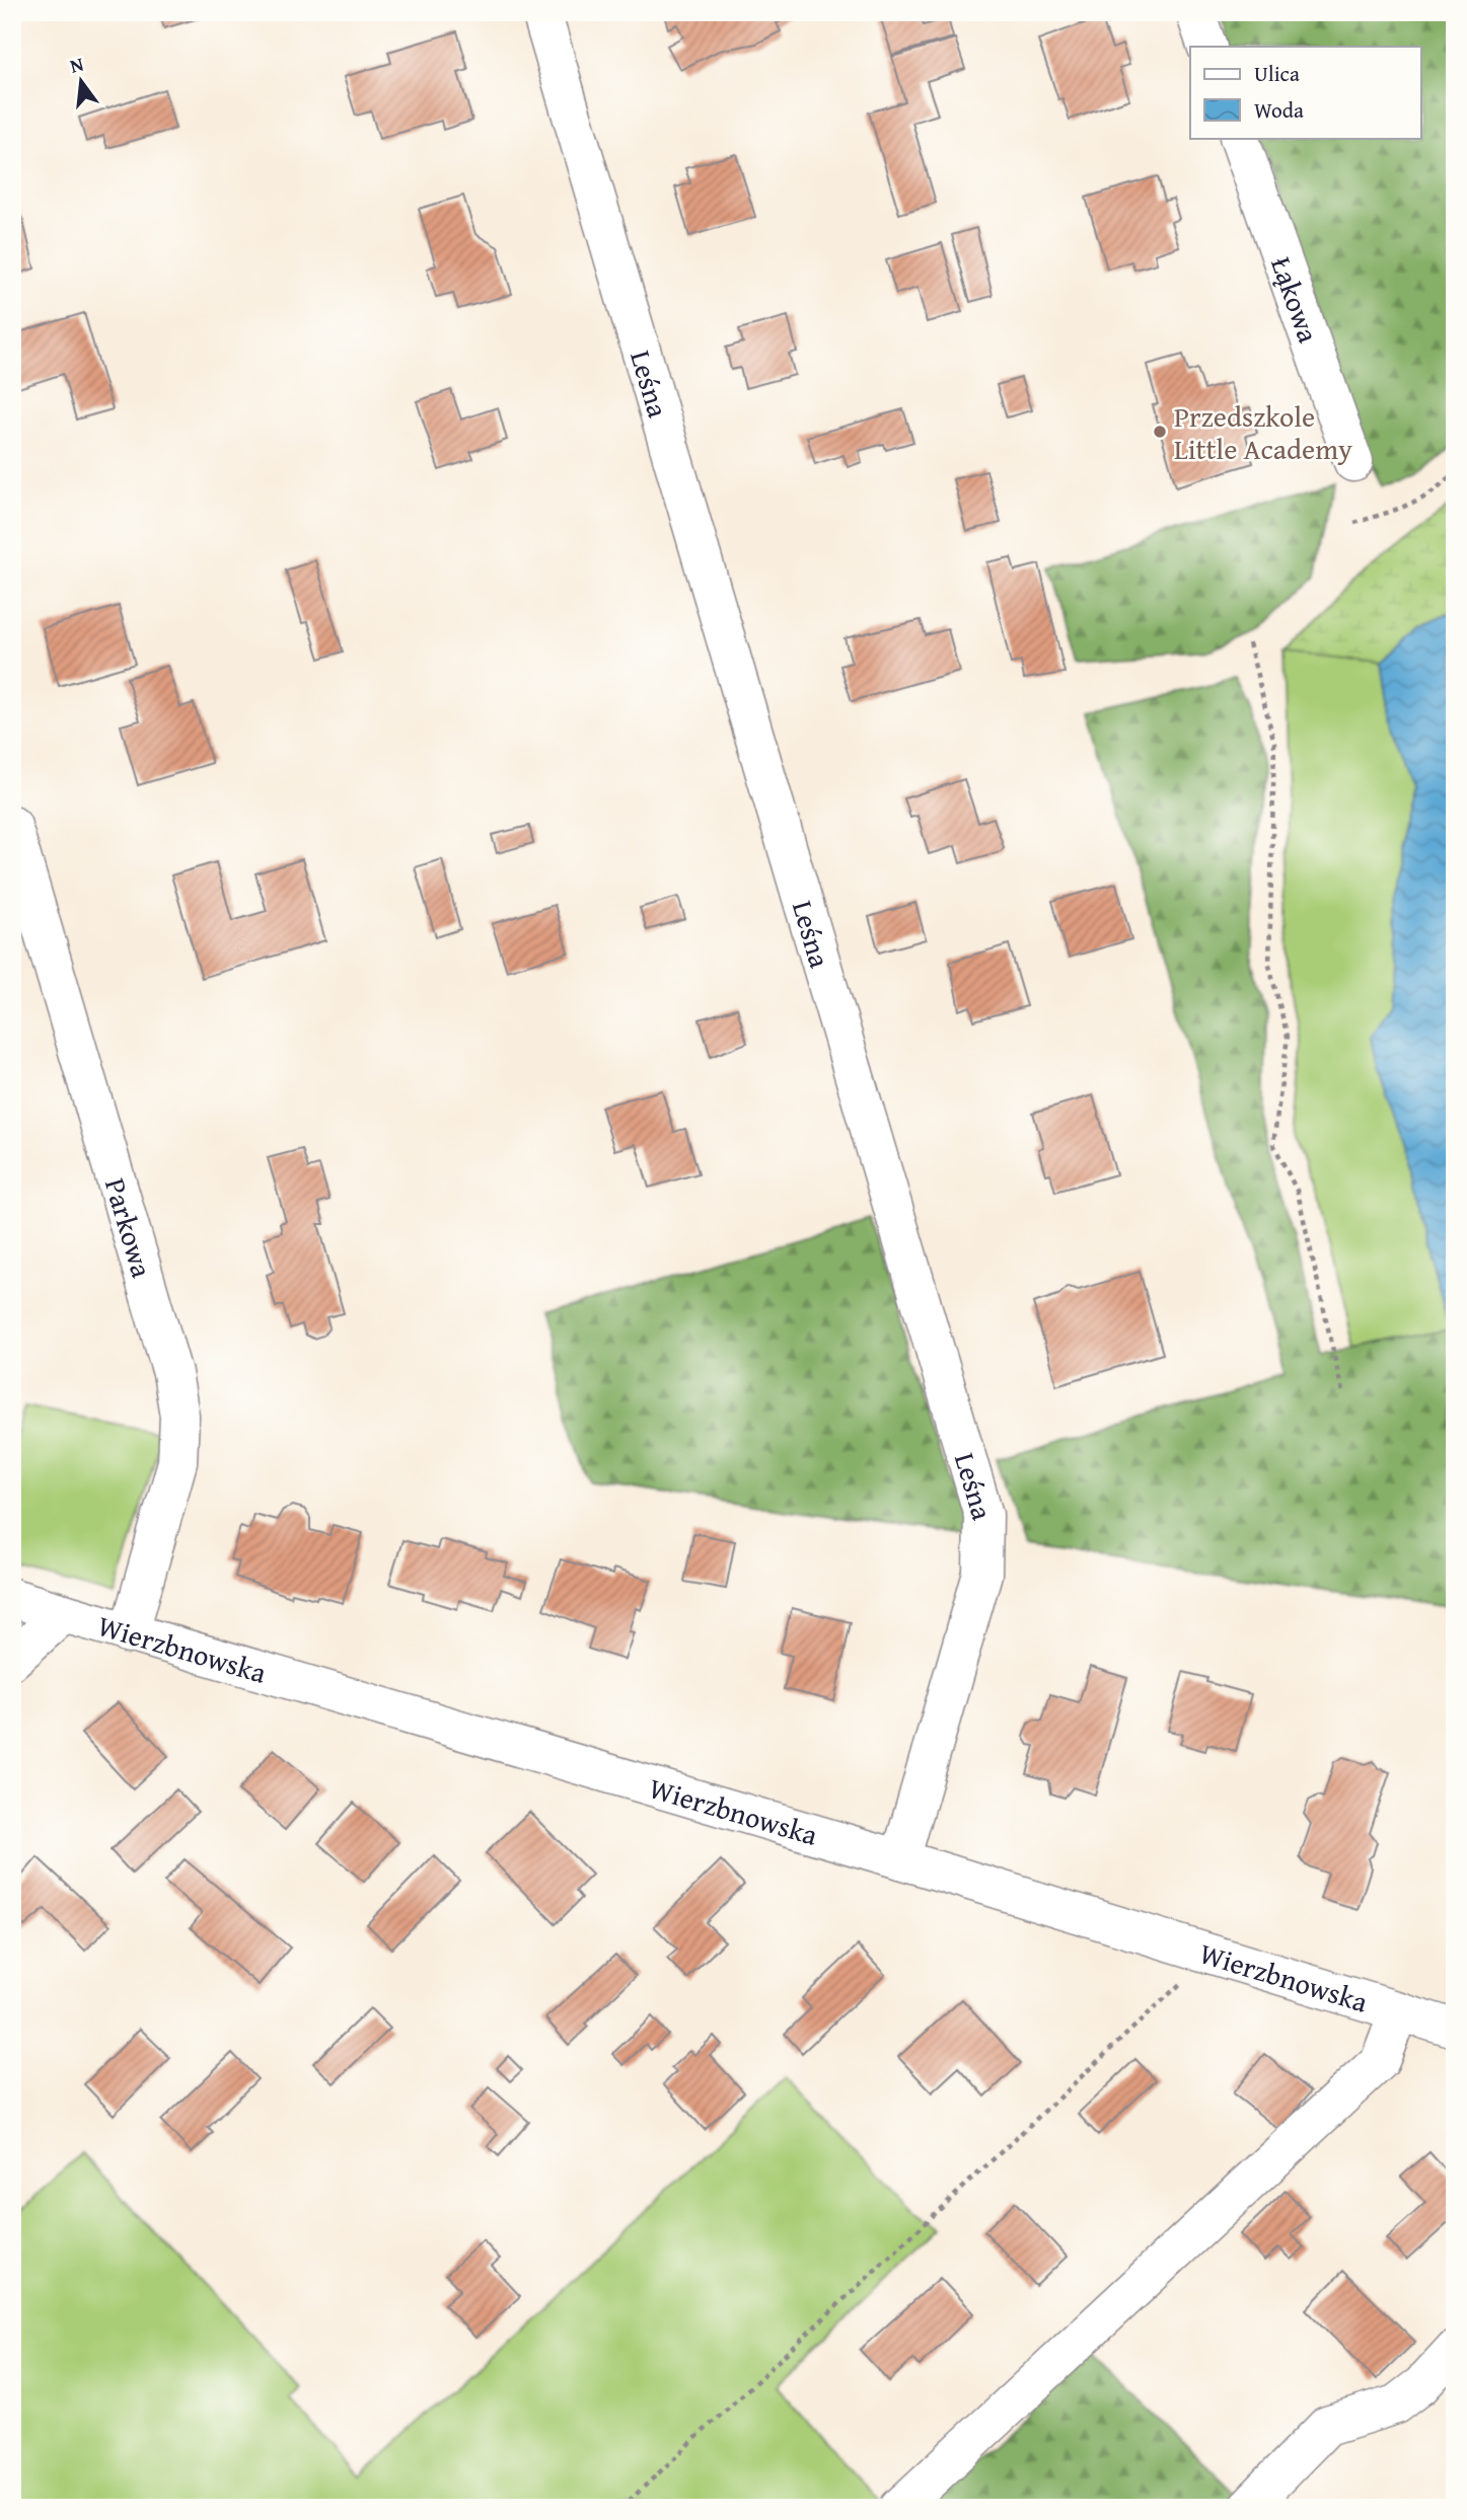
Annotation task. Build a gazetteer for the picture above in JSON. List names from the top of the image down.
{
  "streets": {
    "street": [
      "Łąkowa",
      "Leśna",
      "Parkowa",
      "Wierzbnowska"
    ]
  },
  "crossings": [
    ["Leśna", "Wierzbnowska"],
    ["Parkowa", "Wierzbnowska"]
  ],
  "places": ["Przedszkole Little Academy"],
  "legend": ["Ulica", "Woda"],
  "north": "top"
}
